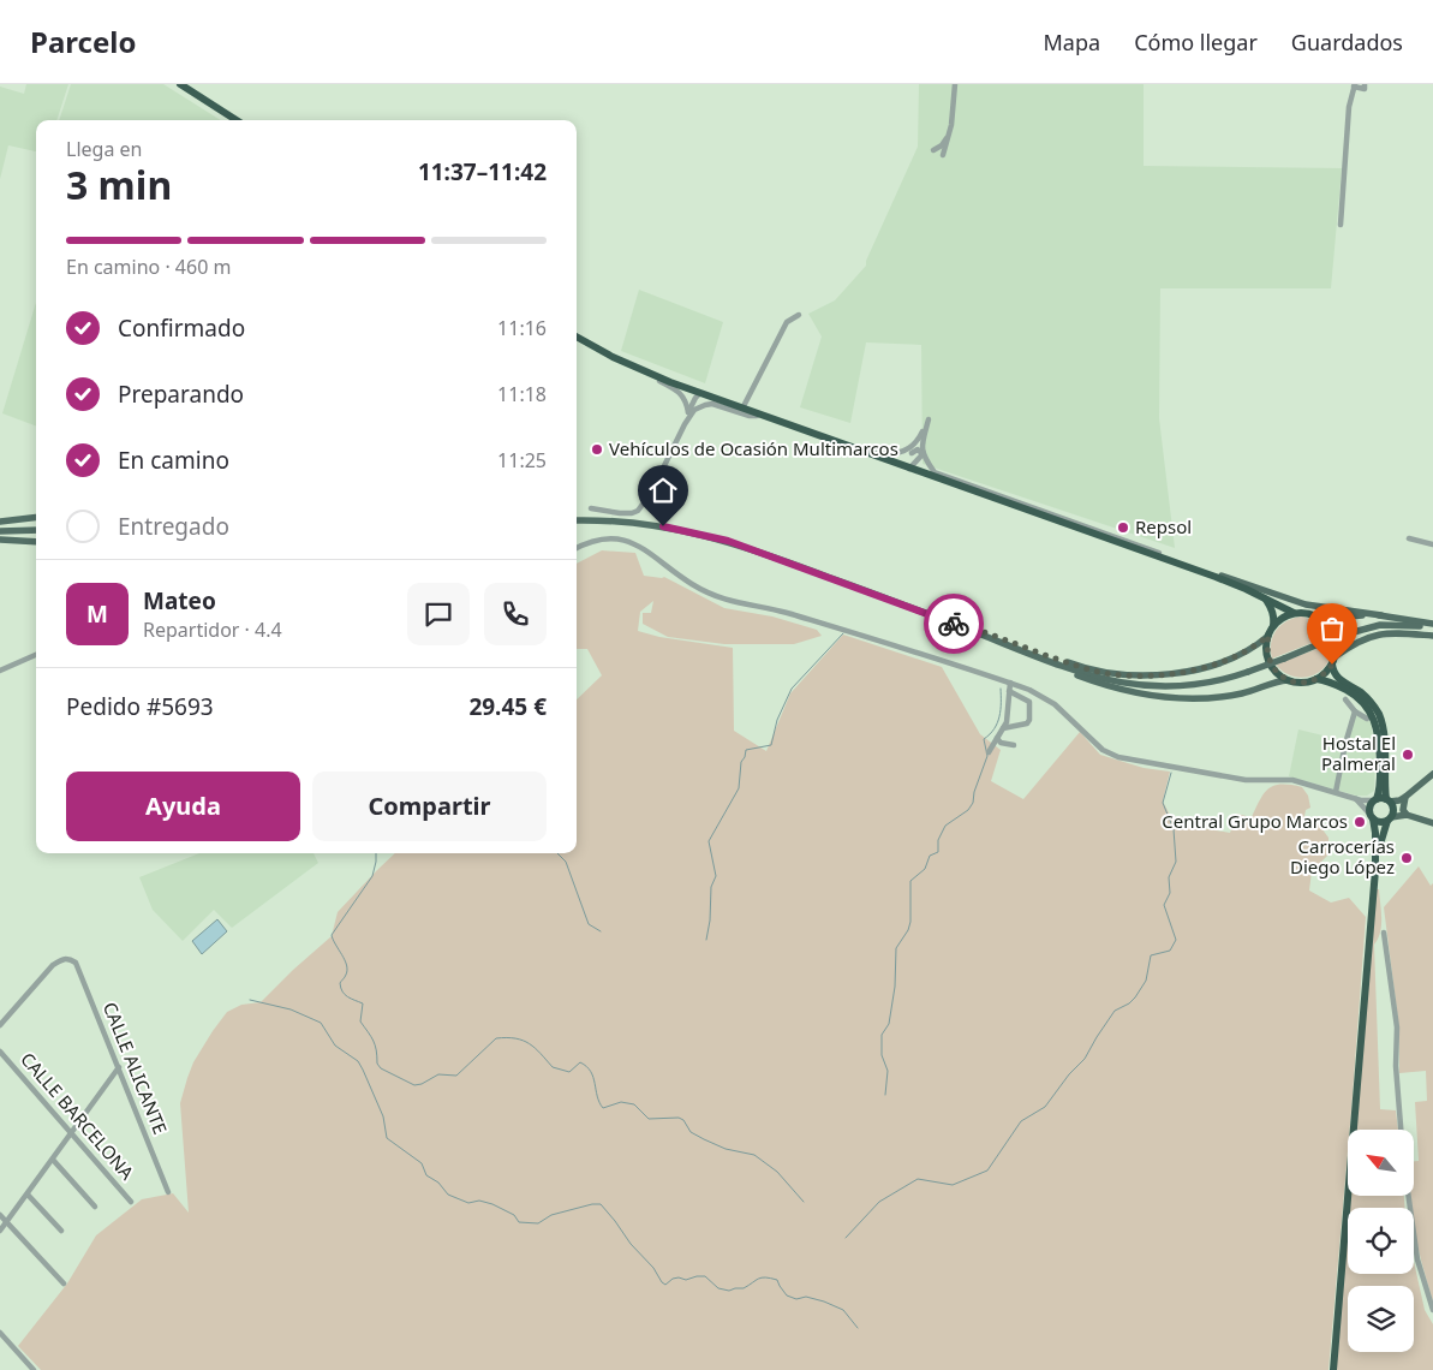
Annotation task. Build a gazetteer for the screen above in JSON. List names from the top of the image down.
{
  "streets": {
    "street": ["CALLE ALICANTE", "CALLE BARCELONA"]
  },
  "places": [
    "Vehículos de Ocasión Multimarcos",
    "Repsol",
    "Hostal El Palmeral",
    "Central Grupo Marcos",
    "Carrocerías Diego López"
  ],
  "north": "top left",
  "page": {
    "header": "Parcelo",
    "nav": ["Mapa", "Cómo llegar", "Guardados"],
    "heading": ["3 min", "Llega en", "11:37–11:42"],
    "panel": [
      "Mateo",
      "Repartidor · 4.4",
      "Pedido #5693",
      "29.45 €"
    ],
    "bar": "En camino · 460 m",
    "list": [
      ["Confirmado", "11:16"],
      ["Preparando", "11:18"],
      ["En camino", "11:25"],
      "Entregado"
    ],
    "round": "M",
    "buttons": ["Ayuda", "Compartir"]
  }
}
